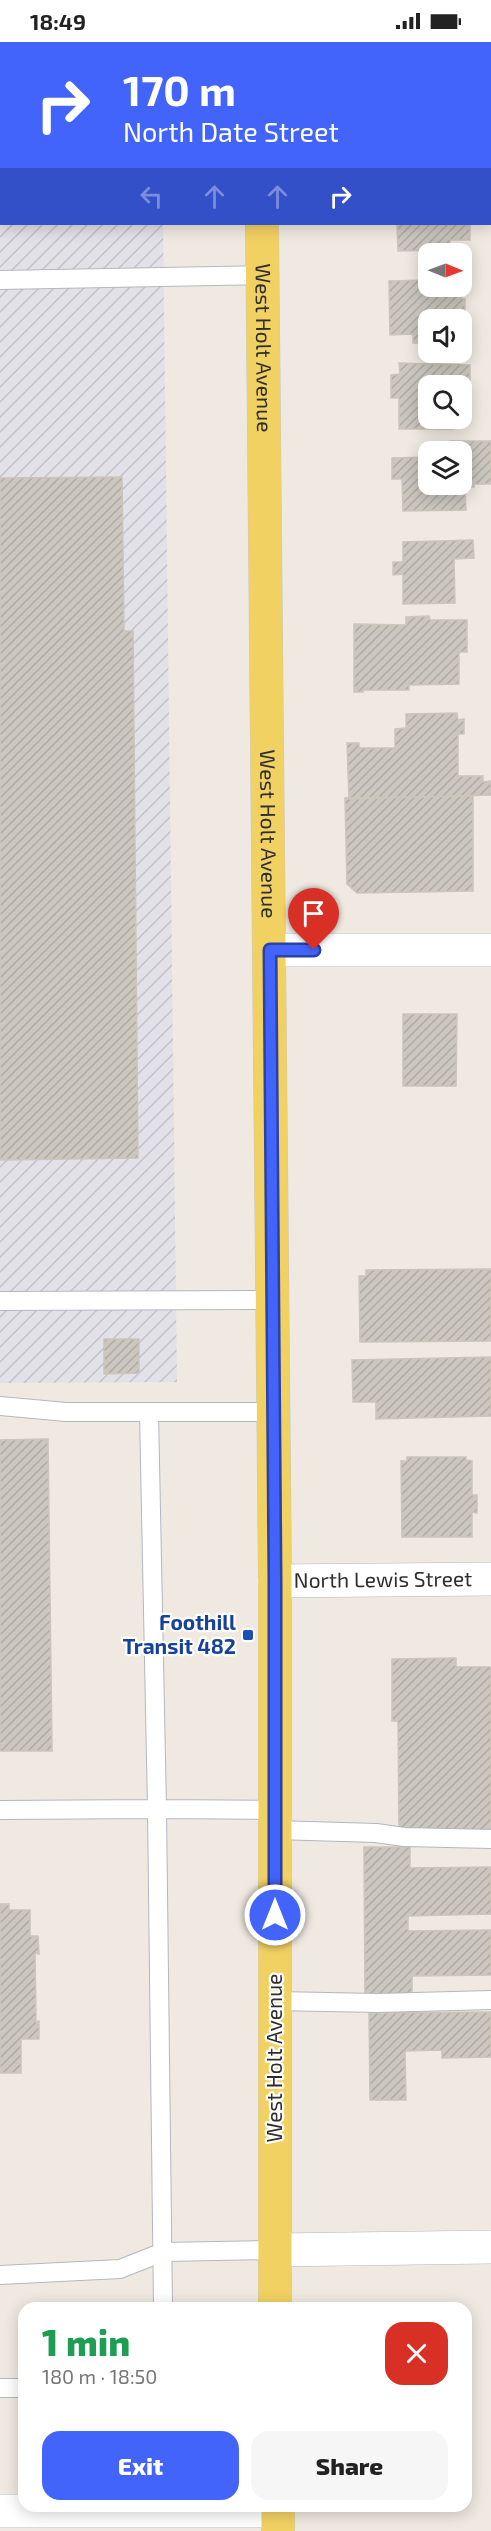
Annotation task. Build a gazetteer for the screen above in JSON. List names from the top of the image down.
{
  "streets": {
    "main road": ["West Holt Avenue"],
    "street": ["North Lewis Street"]
  },
  "crossings": [
    ["West Holt Avenue", "North Lewis Street"]
  ],
  "places": {
    "transit": ["Foothill Transit 482"]
  },
  "north": "right",
  "page": {
    "status": "18:49",
    "turn": ["170 m", "North Date Street"],
    "heading": ["1 min", "180 m · 18:50"],
    "buttons": ["Exit", "Share"]
  }
}
